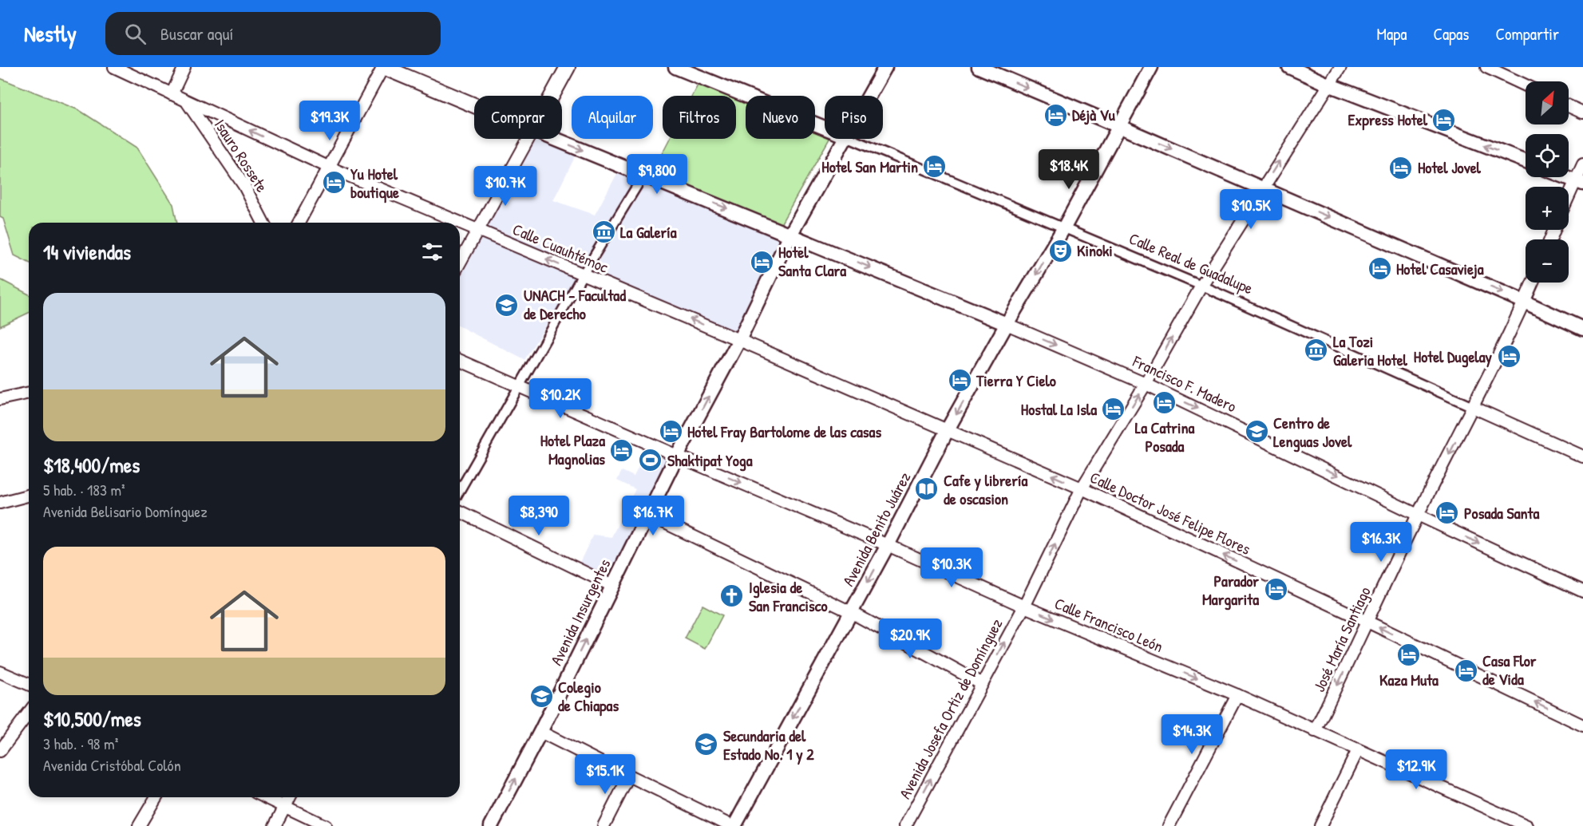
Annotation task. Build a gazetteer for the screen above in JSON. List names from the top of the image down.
{
  "streets": {
    "street": [
      "Isauro Rossete",
      "Calle Cuauhtémoc",
      "Calle Real de Guadalupe",
      "Francisco F. Madero",
      "Calle Doctor José Felipe Flores",
      "Avenida Benito Juárez",
      "Avenida Insurgentes",
      "Calle Francisco León",
      "José María Santiago",
      "Avenida Josefa Ortiz de Domínguez"
    ]
  },
  "crossings": [
    ["Isauro Rossete", "Calle Cuauhtémoc"],
    ["Calle Cuauhtémoc", "Calle Doctor José Felipe Flores"],
    ["Calle Cuauhtémoc", "Avenida Insurgentes"],
    ["Calle Real de Guadalupe", "Avenida Benito Juárez"],
    ["Calle Real de Guadalupe", "José María Santiago"],
    ["Calle Real de Guadalupe", "Avenida Josefa Ortiz de Domínguez"],
    ["Francisco F. Madero", "Avenida Benito Juárez"],
    ["Francisco F. Madero", "Avenida Insurgentes"],
    ["Francisco F. Madero", "José María Santiago"],
    ["Francisco F. Madero", "Avenida Josefa Ortiz de Domínguez"],
    ["Calle Doctor José Felipe Flores", "Avenida Benito Juárez"],
    ["Calle Doctor José Felipe Flores", "Avenida Insurgentes"],
    ["Calle Doctor José Felipe Flores", "José María Santiago"],
    ["Calle Doctor José Felipe Flores", "Avenida Josefa Ortiz de Domínguez"],
    ["Avenida Benito Juárez", "Calle Francisco León"],
    ["Avenida Insurgentes", "Calle Francisco León"],
    ["Calle Francisco León", "José María Santiago"],
    ["Calle Francisco León", "Avenida Josefa Ortiz de Domínguez"]
  ],
  "one_way": [
    "Calle Cuauhtémoc",
    "Francisco F. Madero",
    "Calle Doctor José Felipe Flores",
    "Avenida Benito Juárez",
    "Avenida Insurgentes",
    "José María Santiago",
    "Avenida Josefa Ortiz de Domínguez"
  ],
  "places": {
    "hotel": [
      "Déjà Vu",
      "Express Hotel",
      "Hotel San Martin",
      "Hotel Jovel",
      "Yu Hotel boutique",
      "Hotel Santa Clara",
      "Hotel Casavieja",
      "Hotel Dugelay",
      "Tierra Y Cielo",
      "La Catrina Posada",
      "Hostal La Isla",
      "Hotel Fray Bartolome de las casas",
      "Hotel Plaza Magnolias",
      "Posada Santa",
      "Parador Margarita",
      "Kaza Muta",
      "Casa Flor de Vida"
    ],
    "museum": ["La Galería", "La Tozi Galeria Hotel"],
    "theatre": ["Kinoki"],
    "school or university": [
      "UNACH - Facultad de Derecho",
      "Centro de Lenguas Jovel",
      "Colegio de Chiapas",
      "Secundaria del Estado No. 1 y 2"
    ],
    "sports": ["Shaktipat Yoga"],
    "library": ["Cafe y librería de oscasion"],
    "church": ["Iglesia de San Francisco"]
  },
  "north": "top right",
  "page": {
    "header": "Nestly",
    "search": "Buscar aquí",
    "nav": ["Mapa", "Capas", "Compartir"],
    "map_buttons": ["+", "−"],
    "chip": [
      "Comprar",
      "Alquilar",
      "Filtros",
      "Nuevo",
      "Piso"
    ],
    "price": [
      "$19.3K",
      "$18.4K",
      "$9,800",
      "$10.7K",
      "$10.5K",
      "$10.2K",
      "$8,390",
      "$16.7K",
      "$16.3K",
      "$10.3K",
      "$20.9K",
      "$14.3K",
      "$12.9K",
      "$15.1K"
    ],
    "heading": "14 viviendas",
    "list": [
      {
        "name": "$18,400/mes",
        "note": "5 hab. · 183 m² · Avenida Belisario Domínguez"
      },
      {
        "name": "$10,500/mes",
        "note": "3 hab. · 98 m² · Avenida Cristóbal Colón"
      }
    ]
  }
}
